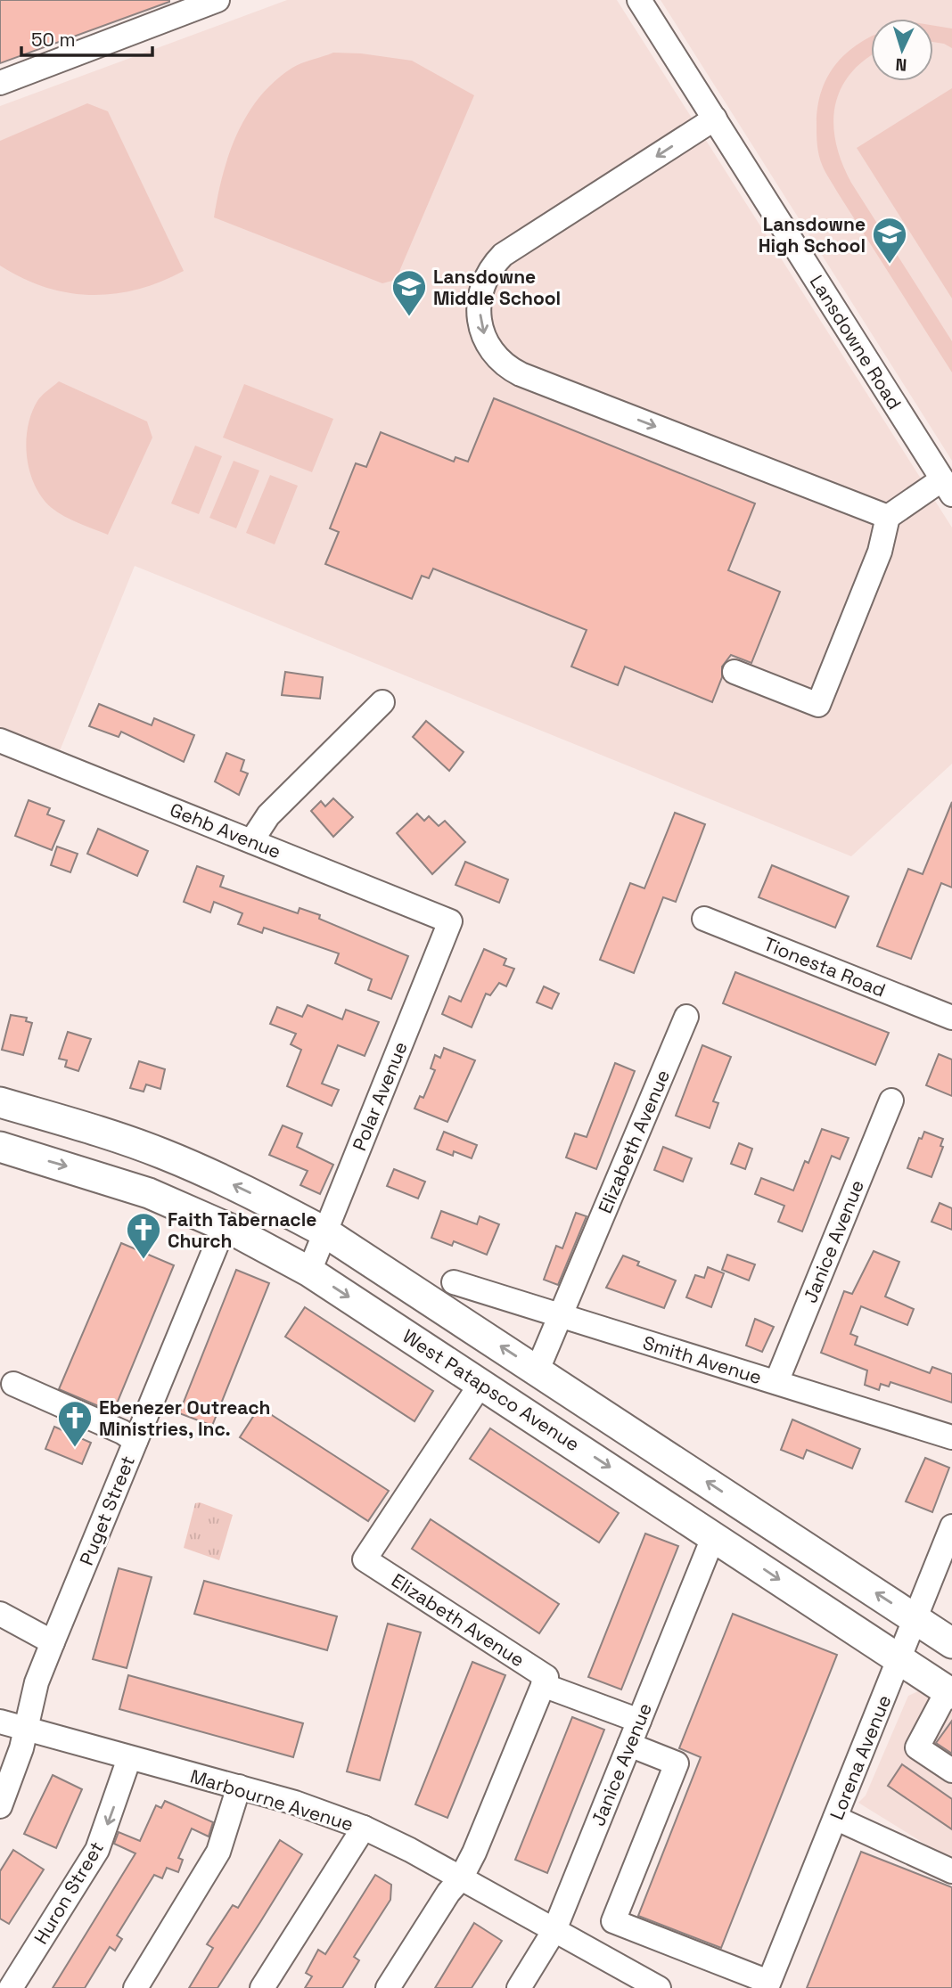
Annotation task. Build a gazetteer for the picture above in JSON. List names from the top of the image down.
{
  "streets": {
    "main road": ["West Patapsco Avenue"],
    "street": [
      "Lansdowne Road",
      "Gehb Avenue",
      "Tionesta Road",
      "Polar Avenue",
      "Elizabeth Avenue",
      "Janice Avenue",
      "Smith Avenue",
      "Puget Street",
      "Lorena Avenue",
      "Marbourne Avenue",
      "Huron Street"
    ]
  },
  "crossings": [
    ["Gehb Avenue", "Polar Avenue"],
    ["Polar Avenue", "West Patapsco Avenue"],
    ["Elizabeth Avenue", "Smith Avenue"],
    ["Elizabeth Avenue", "West Patapsco Avenue"],
    ["Janice Avenue", "Smith Avenue"],
    ["Janice Avenue", "West Patapsco Avenue"],
    ["Janice Avenue", "Marbourne Avenue"],
    ["West Patapsco Avenue", "Puget Street"],
    ["West Patapsco Avenue", "Lorena Avenue"],
    ["Puget Street", "Marbourne Avenue"],
    ["Marbourne Avenue", "Huron Street"]
  ],
  "places": {
    "school or university": ["Lansdowne High School", "Lansdowne Middle School"],
    "church": ["Faith Tabernacle Church", "Ebenezer Outreach Ministries, Inc."]
  },
  "scale_bar": "50 m",
  "north": "bottom"
}
